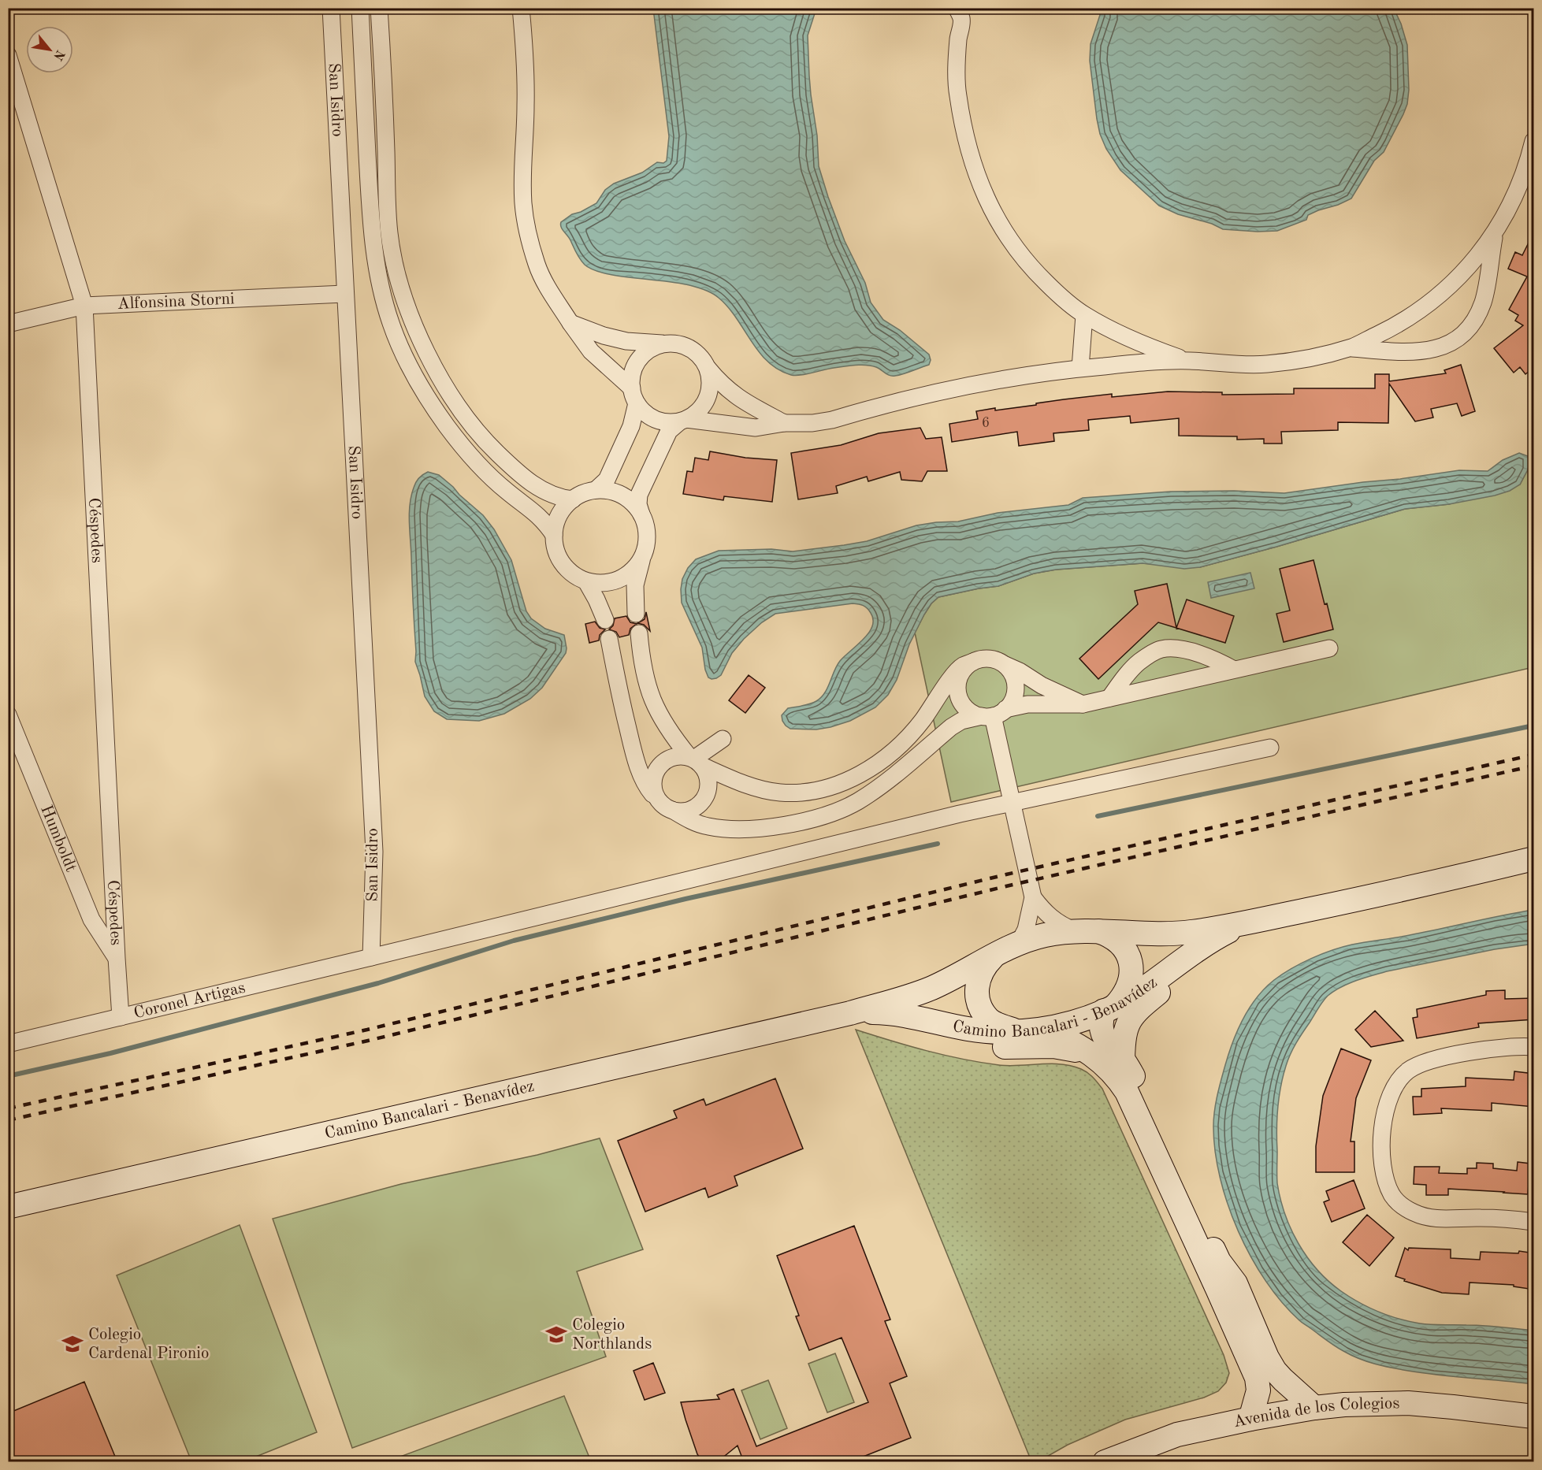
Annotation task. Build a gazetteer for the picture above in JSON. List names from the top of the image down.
{
  "streets": {
    "main road": ["Camino Bancalari - Benavídez", "Avenida de los Colegios"],
    "street": [
      "San Isidro",
      "Alfonsina Storni",
      "Céspedes",
      "Humboldt",
      "Coronel Artigas"
    ]
  },
  "crossings": [
    ["San Isidro", "Alfonsina Storni"],
    ["San Isidro", "Coronel Artigas"],
    ["Alfonsina Storni", "Céspedes"],
    ["Céspedes", "Humboldt"],
    ["Céspedes", "Coronel Artigas"]
  ],
  "places": {
    "school or university": ["Colegio Northlands", "Colegio Cardenal Pironio"]
  },
  "house_numbers": ["6"],
  "north": "bottom right"
}
